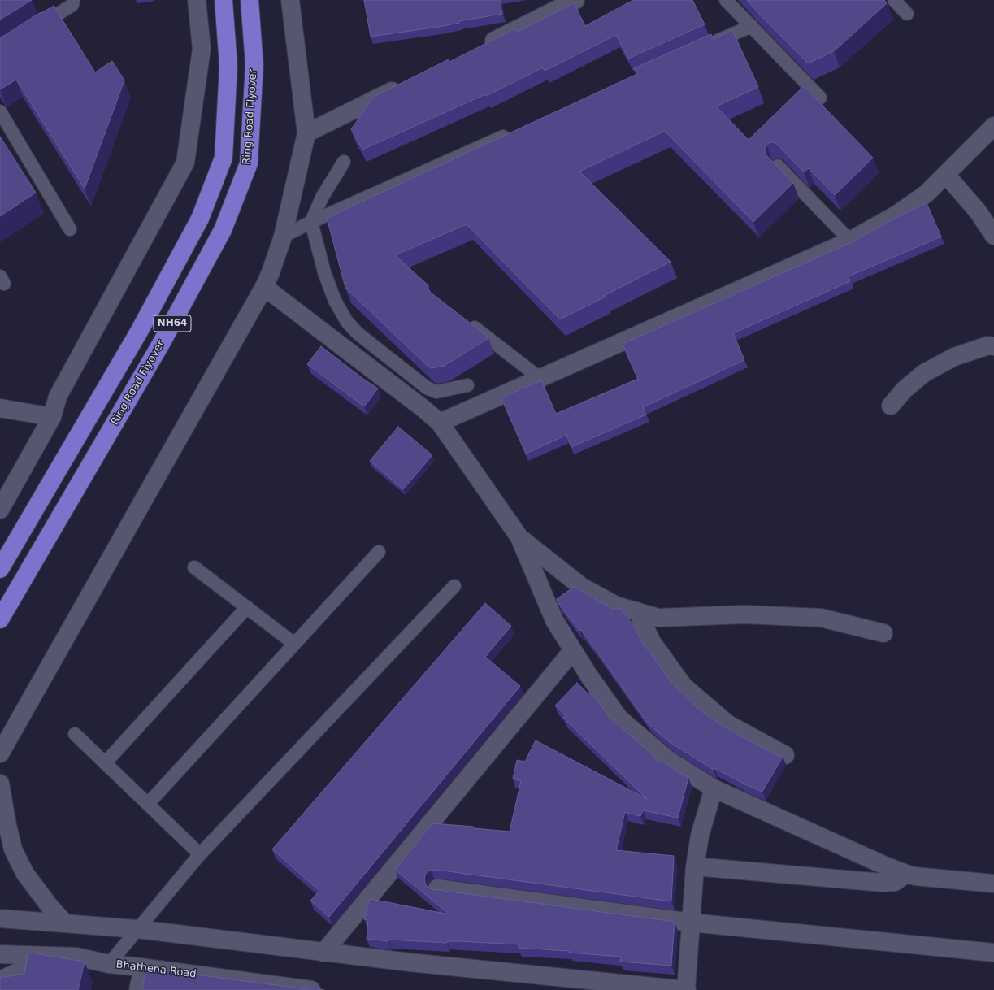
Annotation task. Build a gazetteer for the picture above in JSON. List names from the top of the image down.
{
  "streets": {
    "highway": ["Ring Road Flyover", "NH64"],
    "street": ["Bhathena Road"]
  }
}
